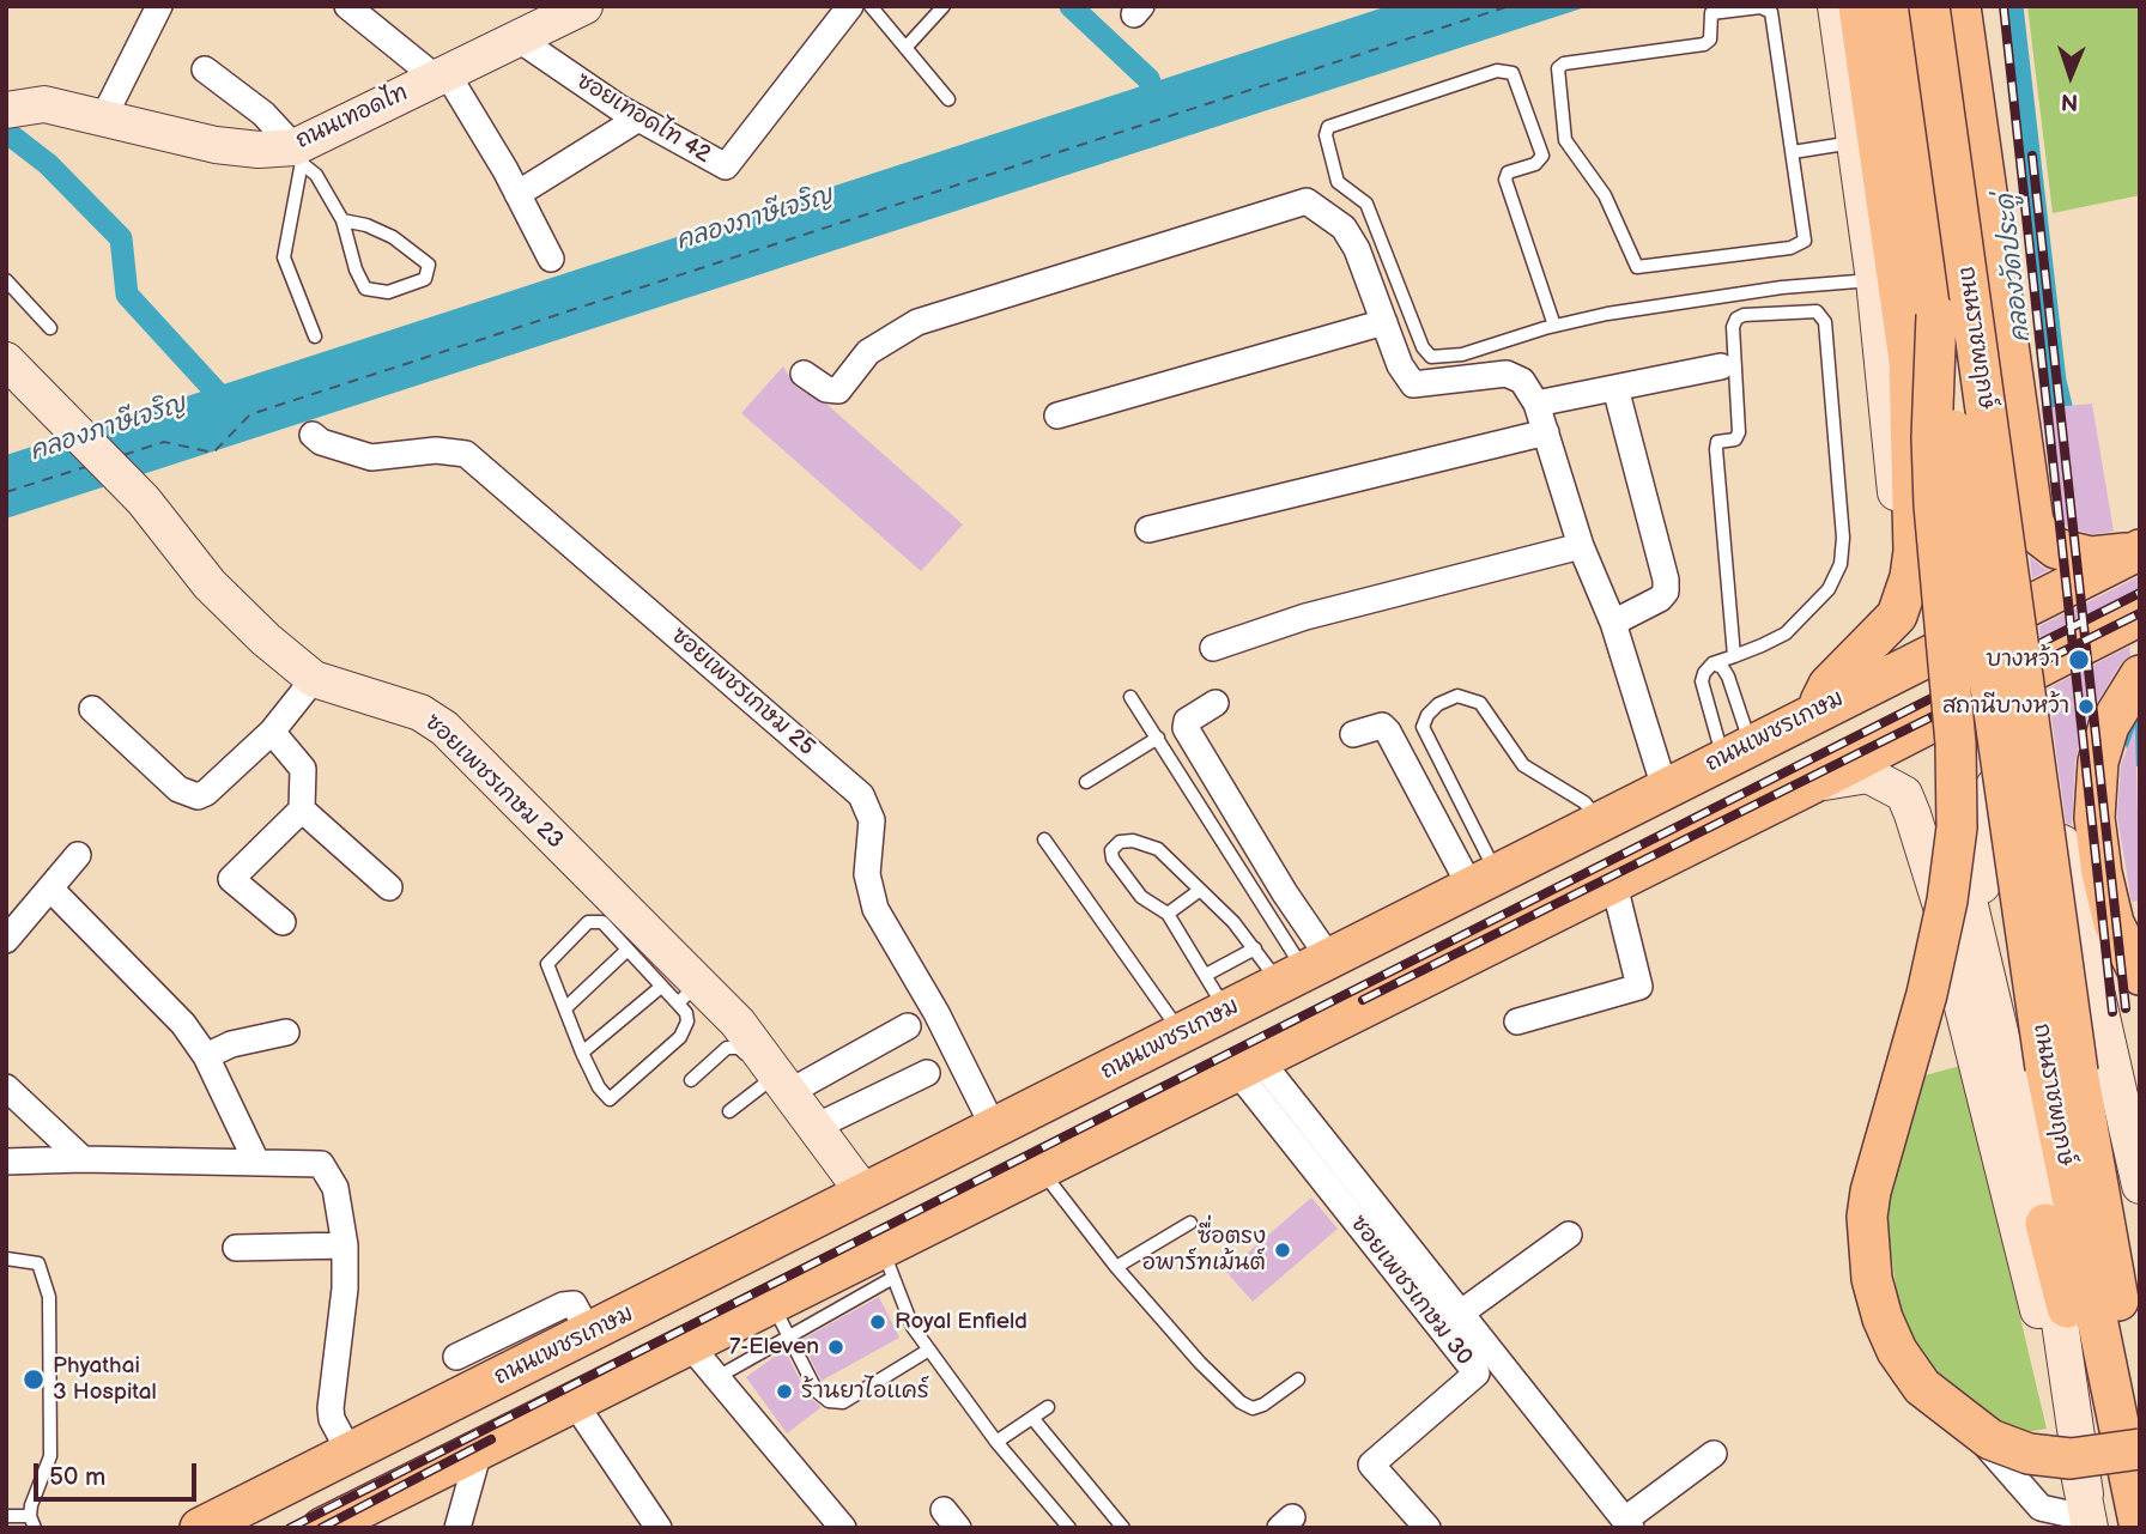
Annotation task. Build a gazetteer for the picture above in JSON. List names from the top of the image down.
{
  "streets": {
    "main road": [
      "ถนนเทอดไท",
      "ถนนราชพฤกษ์",
      "ถนนเพชรเกษม",
      "ซอยเพชรเกษม 23"
    ],
    "street": ["ซอยเทอดไท 42", "ซอยเพชรเกษม 25", "ซอยเพชรเกษม 30"]
  },
  "crossings": [
    ["ถนนเทอดไท", "ซอยเทอดไท 42"],
    ["ซอยเพชรเกษม 25", "ถนนเพชรเกษม"],
    ["ถนนเพชรเกษม", "ซอยเพชรเกษม 23"]
  ],
  "water": ["คลองภาษีเจริญ", "คลองวัดประดู่"],
  "places": [
    "บางหว้า",
    "สถานีบางหว้า",
    "ซื่อตรง อพาร์ทเม้นต์",
    "Royal Enfield",
    "7-Eleven",
    "Phyathai 3 Hospital",
    "ร้านยาไอแคร์"
  ],
  "scale_bar": "50 m",
  "north": "bottom"
}
